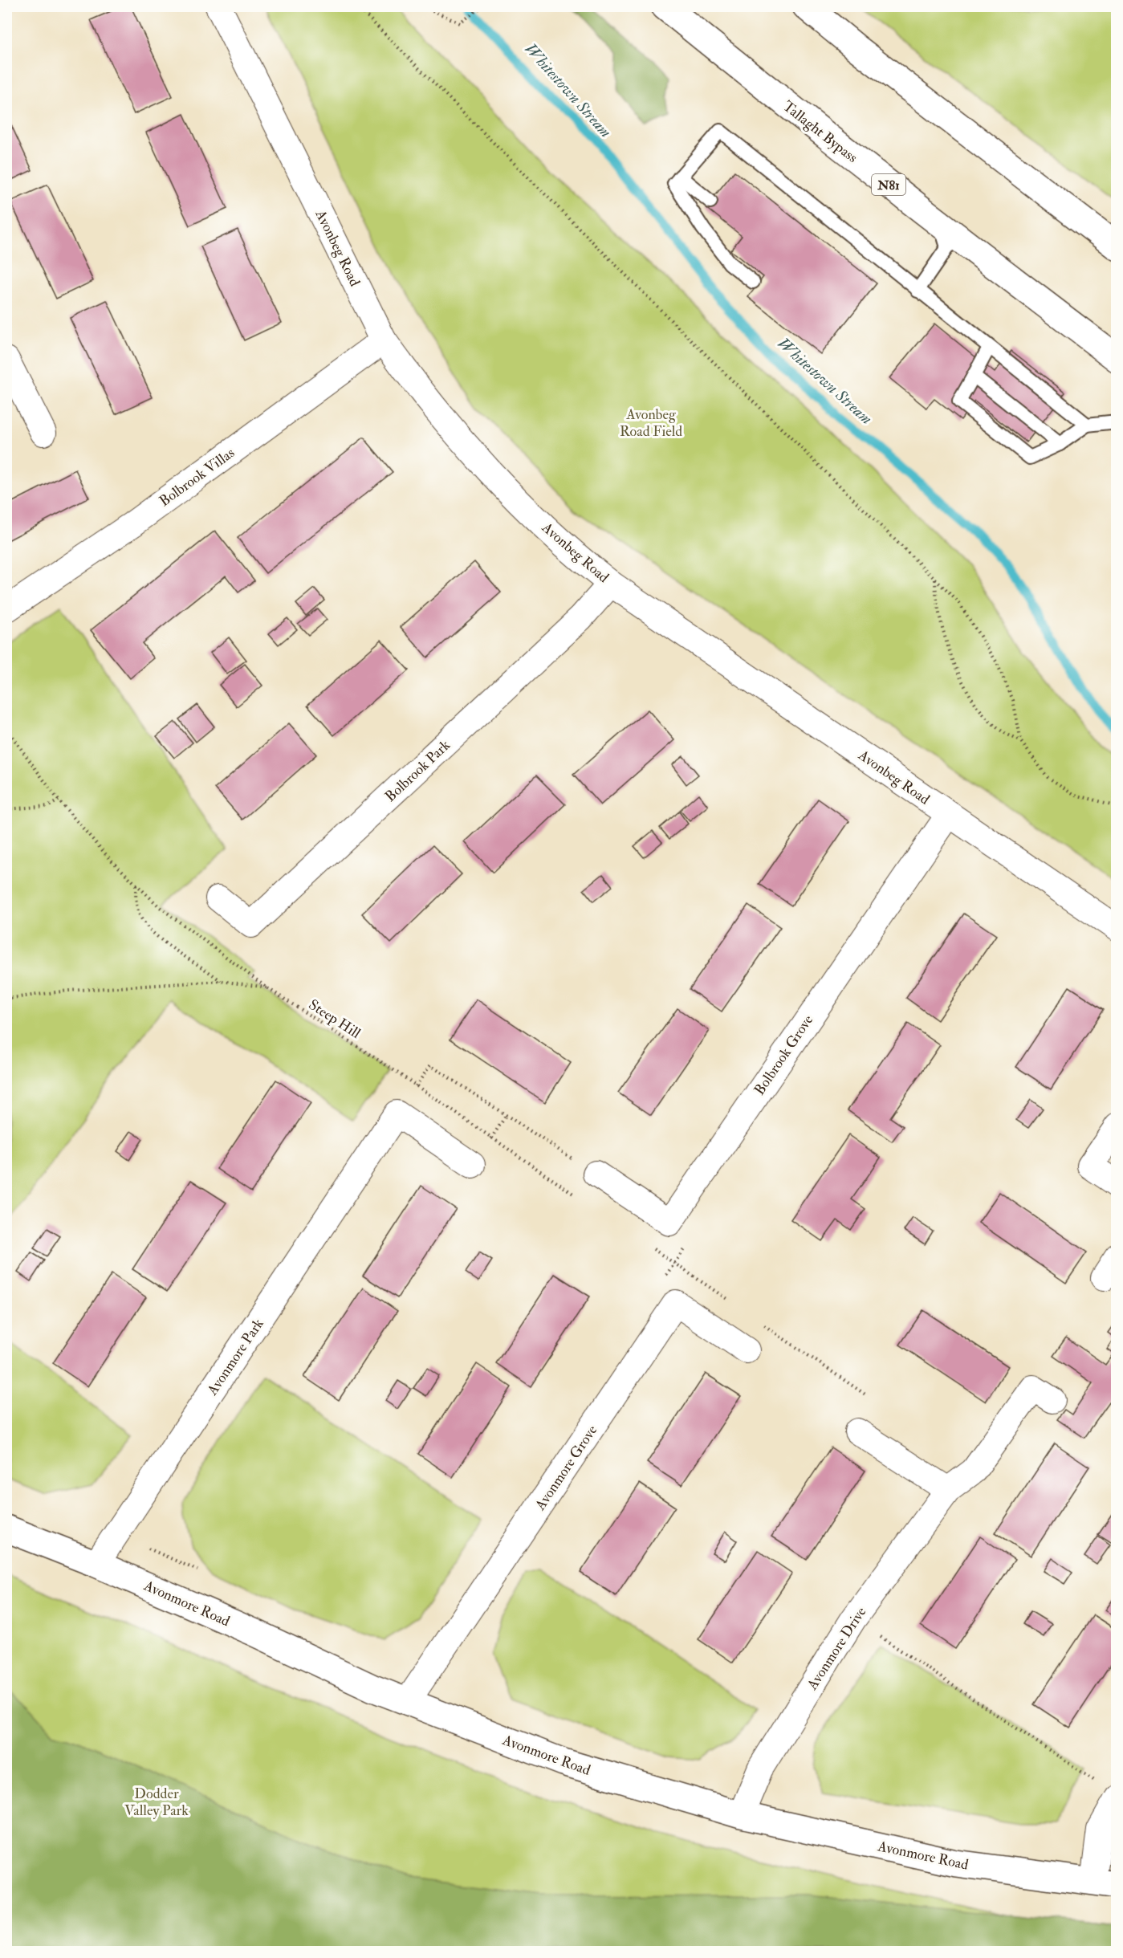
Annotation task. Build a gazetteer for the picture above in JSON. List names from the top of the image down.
{
  "streets": {
    "street": [
      "Tallaght Bypass",
      "N81",
      "Avonbeg Road",
      "Bolbrook Villas",
      "Bolbrook Park",
      "Bolbrook Grove",
      "Avonmore Park",
      "Avonmore Grove",
      "Avonmore Road",
      "Avonmore Drive"
    ],
    "path": ["Steep Hill"]
  },
  "crossings": [
    ["Avonbeg Road", "Bolbrook Villas"],
    ["Avonbeg Road", "Bolbrook Park"],
    ["Avonbeg Road", "Bolbrook Grove"],
    ["Avonmore Park", "Avonmore Road"],
    ["Avonmore Grove", "Avonmore Road"],
    ["Avonmore Road", "Avonmore Drive"]
  ],
  "water": ["Whitestown Stream"],
  "parks": ["Avonbeg Road Field", "Dodder Valley Park"]
}
